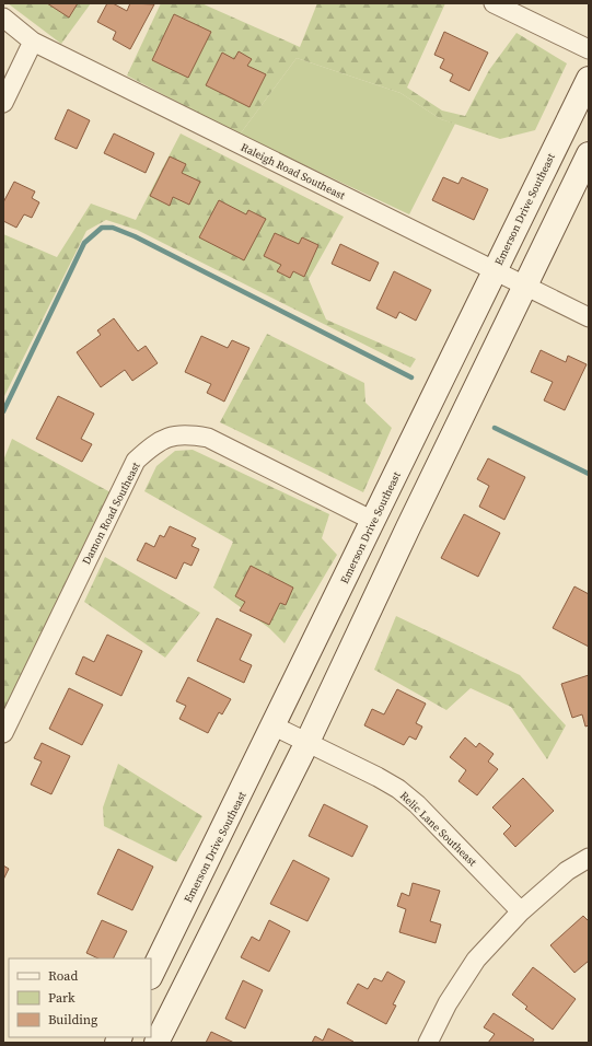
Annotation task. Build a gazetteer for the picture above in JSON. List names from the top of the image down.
{
  "streets": {
    "street": [
      "Raleigh Road Southeast",
      "Emerson Drive Southeast",
      "Damon Road Southeast",
      "Relic Lane Southeast"
    ]
  },
  "crossings": [
    ["Raleigh Road Southeast", "Emerson Drive Southeast"],
    ["Emerson Drive Southeast", "Damon Road Southeast"],
    ["Emerson Drive Southeast", "Relic Lane Southeast"]
  ],
  "legend": ["Road", "Park", "Building"]
}
